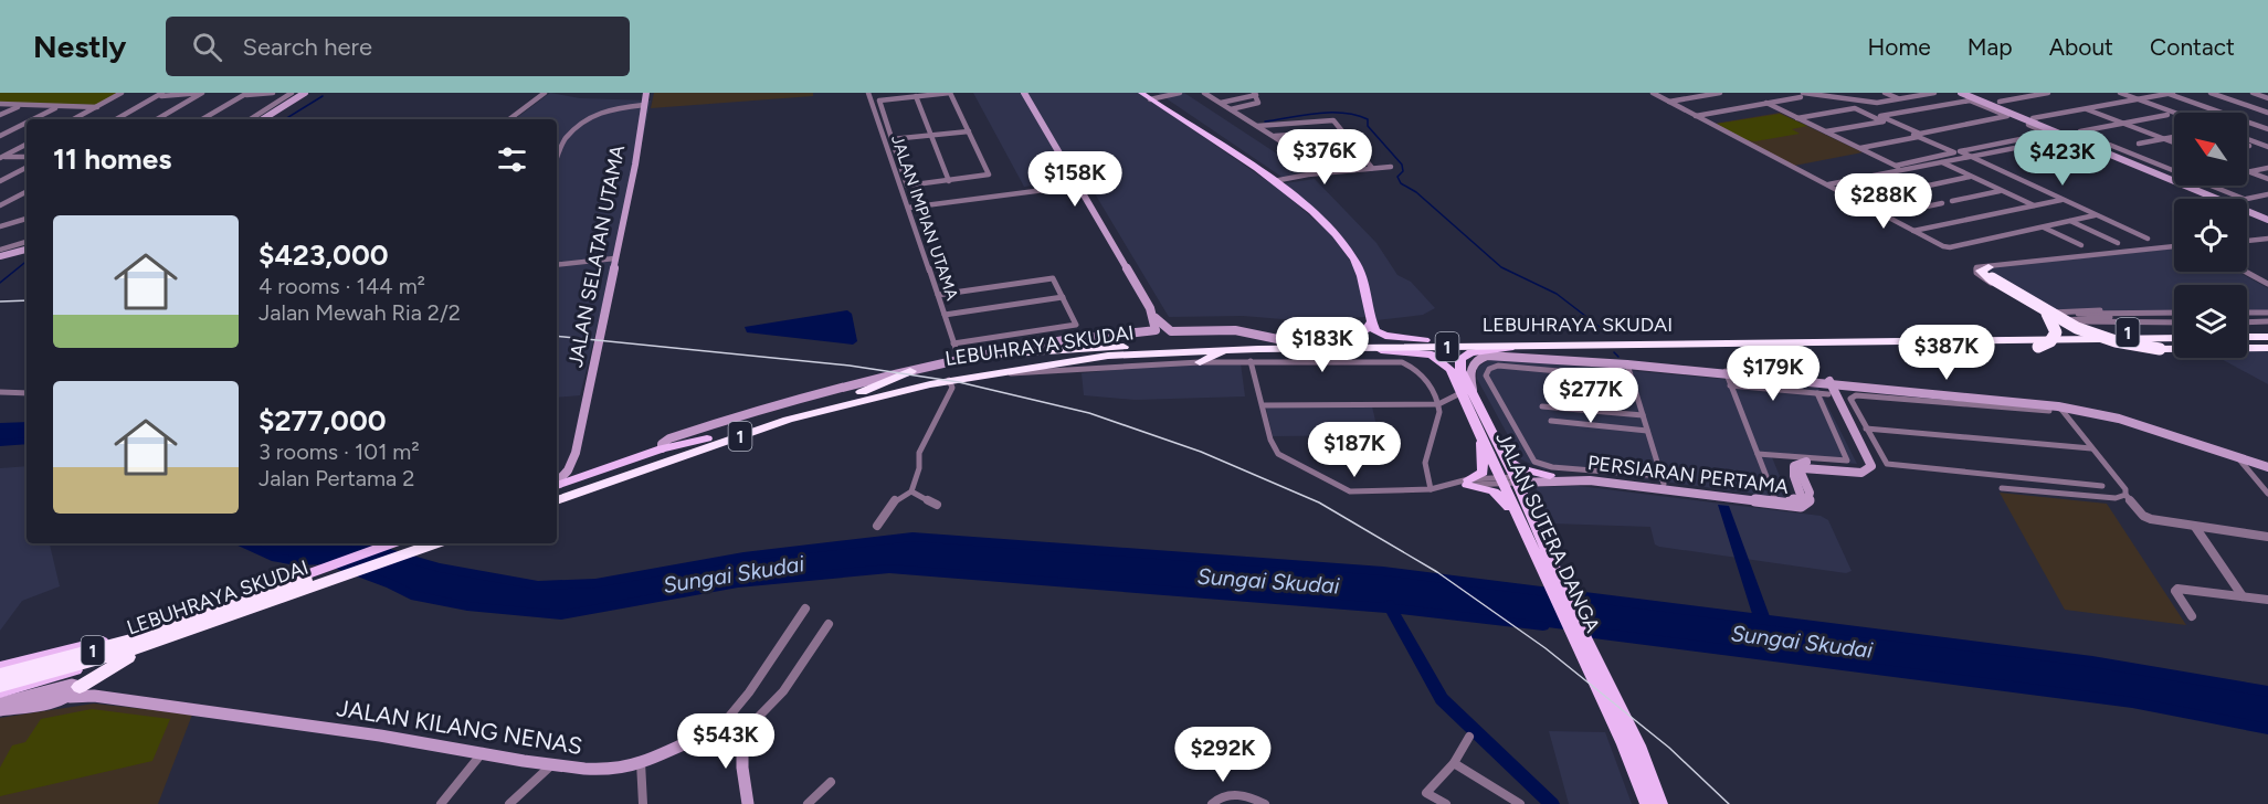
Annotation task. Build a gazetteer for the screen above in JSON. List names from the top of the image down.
{
  "streets": {
    "highway": ["LEBUHRAYA SKUDAI", "1"],
    "main road": ["JALAN SUTERA DANGA"],
    "street": [
      "JALAN IMPIAN UTAMA",
      "JALAN SELATAN UTAMA",
      "PERSIARAN PERTAMA",
      "JALAN KILANG NENAS"
    ]
  },
  "crossings": [
    ["LEBUHRAYA SKUDAI", "JALAN SUTERA DANGA"],
    ["PERSIARAN PERTAMA", "JALAN SUTERA DANGA"]
  ],
  "water": ["Sungai Skudai"],
  "north": "top left",
  "page": {
    "header": "Nestly",
    "search": "Search here",
    "nav": [
      "Home",
      "Map",
      "About",
      "Contact"
    ],
    "heading": "11 homes",
    "price": [
      "$376K",
      "$423K",
      "$158K",
      "$288K",
      "$183K",
      "$387K",
      "$179K",
      "$277K",
      "$187K",
      "$543K",
      "$292K"
    ],
    "list": [
      {
        "name": "$423,000",
        "note": "4 rooms · 144 m² · Jalan Mewah Ria 2/2"
      },
      {
        "name": "$277,000",
        "note": "3 rooms · 101 m² · Jalan Pertama 2"
      }
    ]
  }
}
